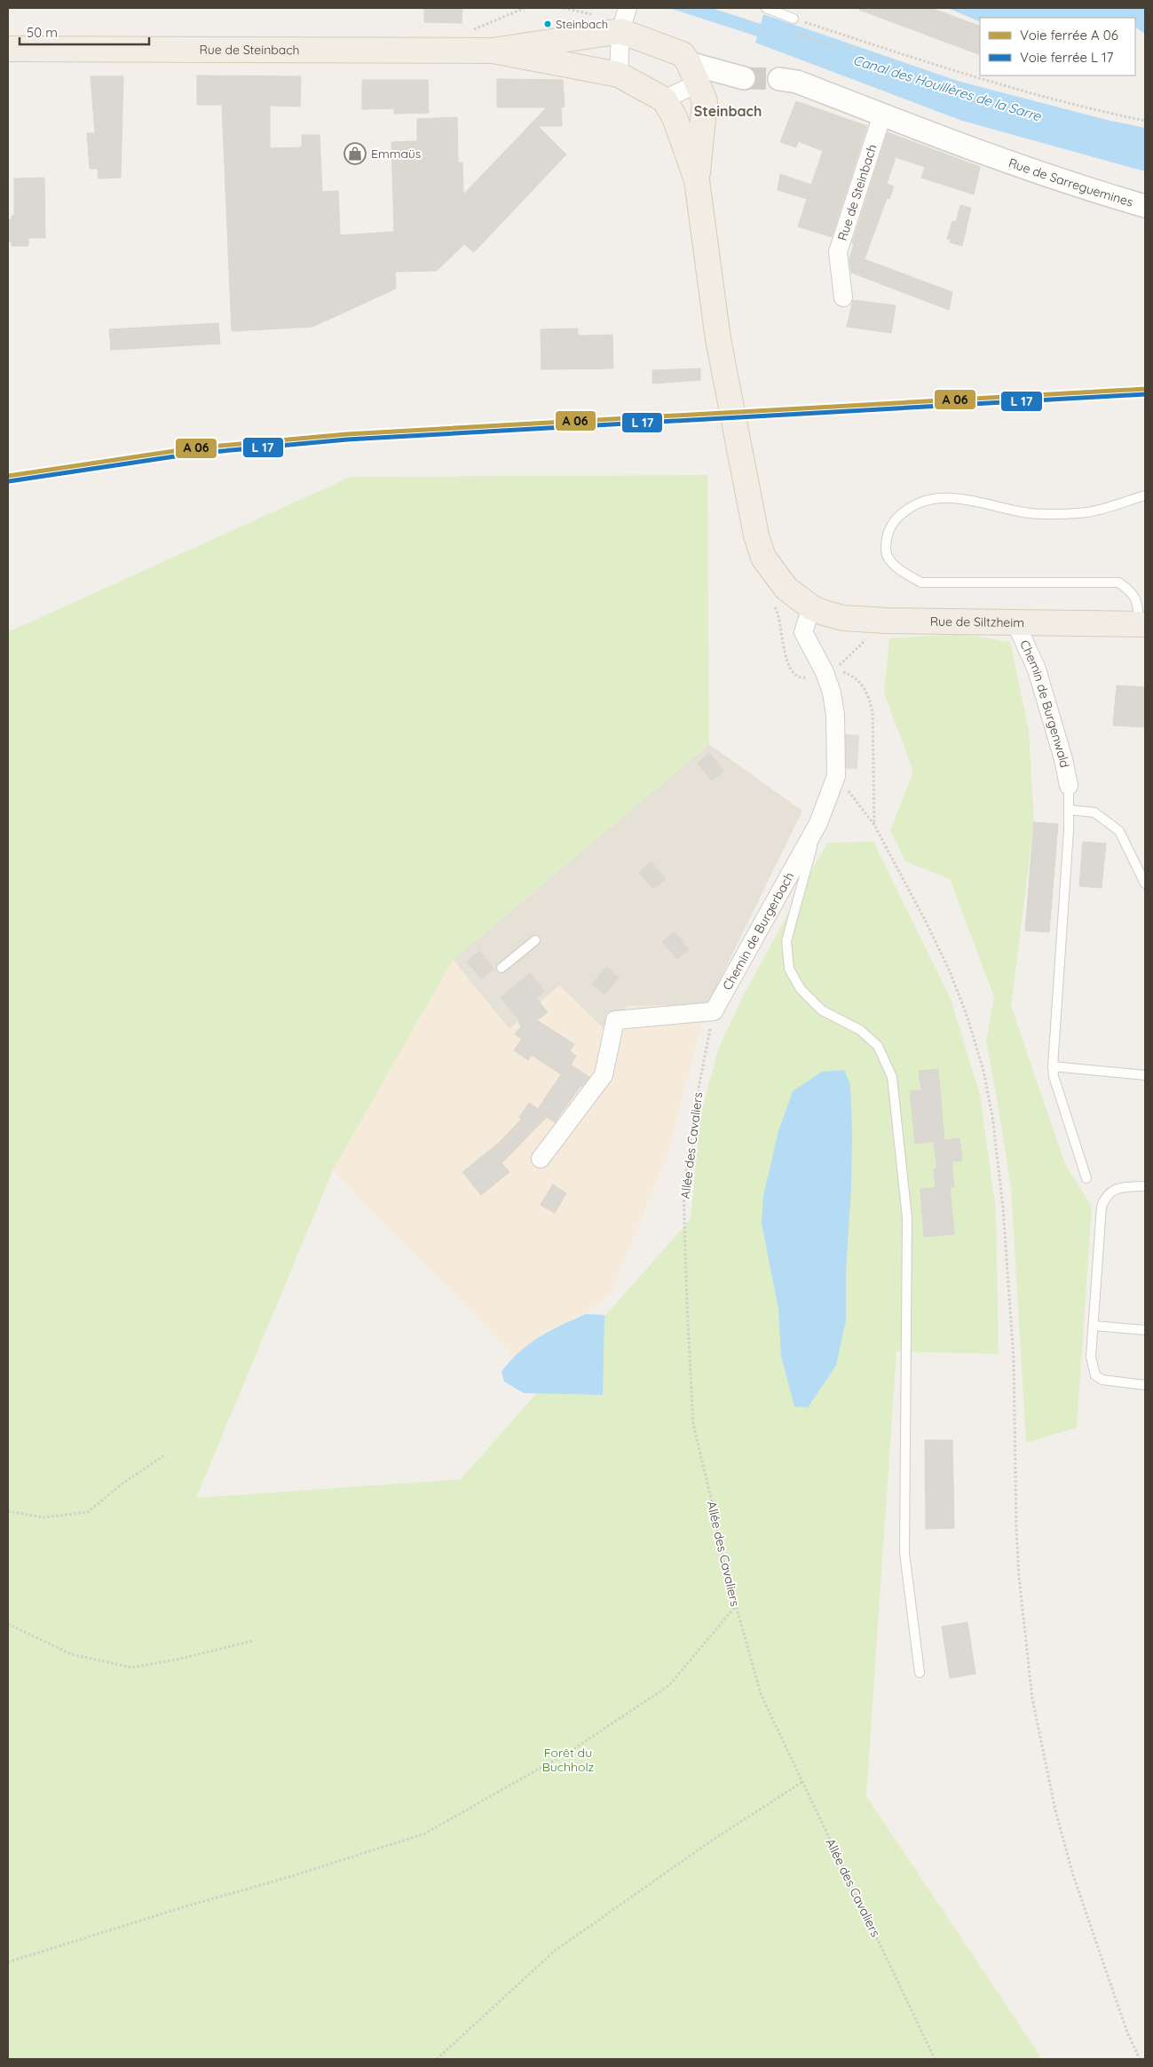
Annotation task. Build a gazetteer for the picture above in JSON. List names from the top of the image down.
{
  "streets": {
    "main road": ["Rue de Steinbach", "Rue de Siltzheim"],
    "street": ["Rue de Sarreguemines", "Chemin de Burgenwald", "Chemin de Burgerbach"],
    "path": ["Allée des Cavaliers"]
  },
  "crossings": [
    ["Rue de Steinbach", "Rue de Sarreguemines"],
    ["Rue de Siltzheim", "Chemin de Burgenwald"],
    ["Rue de Siltzheim", "Chemin de Burgerbach"],
    ["Chemin de Burgerbach", "Allée des Cavaliers"]
  ],
  "districts": ["Steinbach"],
  "water": ["Canal des Houillères de la Sarre"],
  "parks": ["Forêt du Buchholz"],
  "places": {
    "other": ["Steinbach"],
    "shop": ["Emmaüs"]
  },
  "legend": ["Voie ferrée A 06", "Voie ferrée L 17"],
  "scale_bar": "50 m"
}
